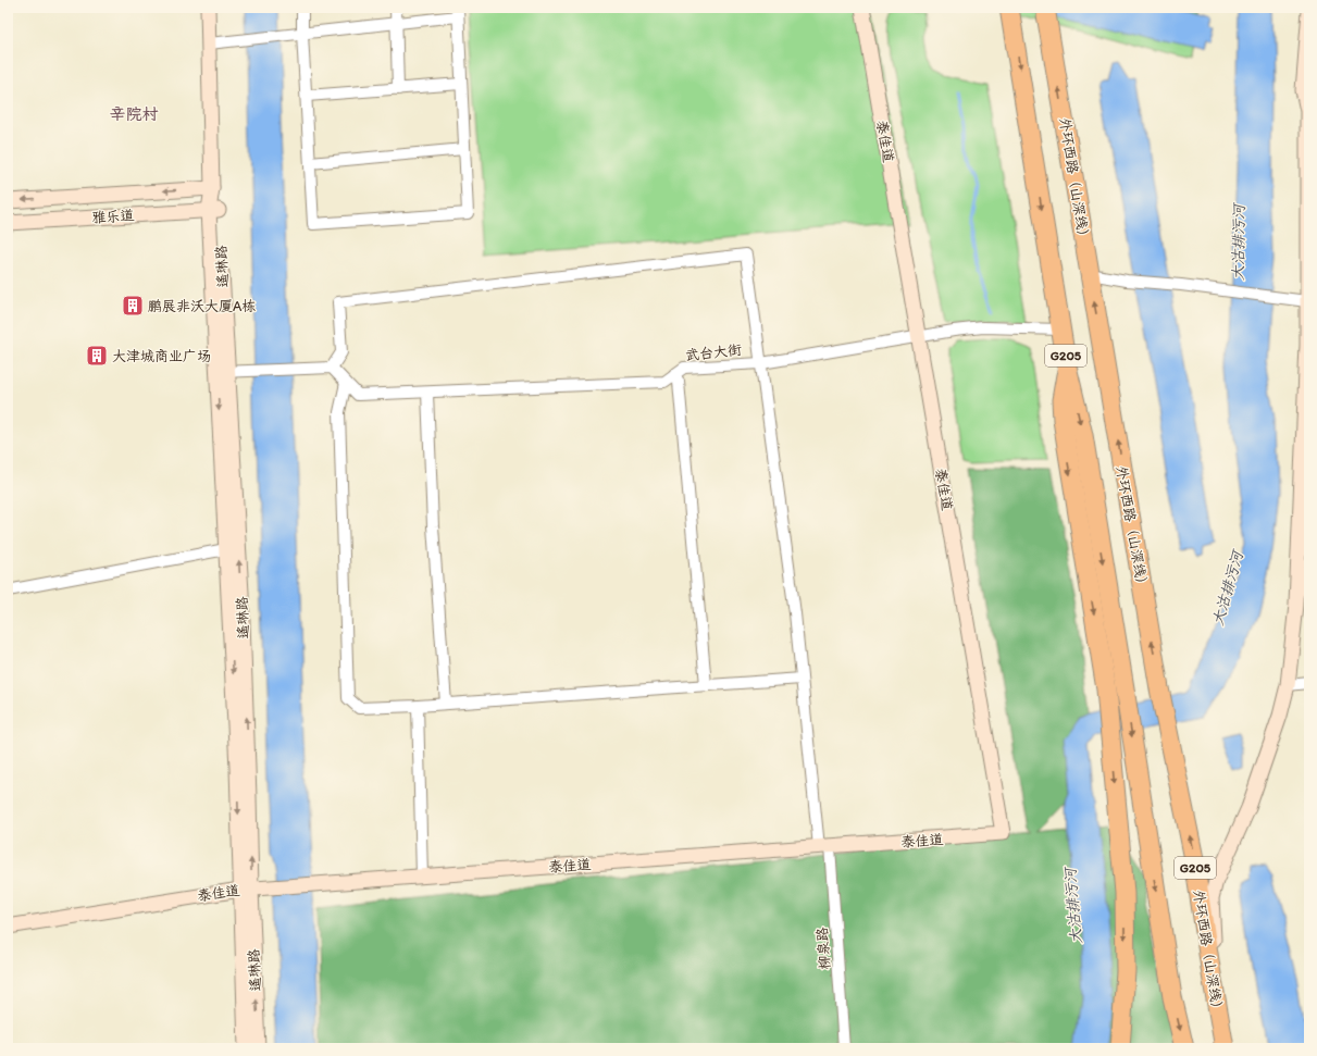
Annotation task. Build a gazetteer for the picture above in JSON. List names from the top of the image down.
{
  "streets": {
    "highway": ["外环西路（山深线）", "G205"],
    "street": [
      "泰佳道",
      "雅乐道",
      "遥琳路",
      "武台大街",
      "柳泉路"
    ]
  },
  "crossings": [
    ["泰佳道", "遥琳路"],
    ["泰佳道", "武台大街"],
    ["泰佳道", "柳泉路"],
    ["雅乐道", "遥琳路"],
    ["武台大街", "G205"],
    ["武台大街", "柳泉路"]
  ],
  "districts": ["辛院村"],
  "water": ["大沽排污河"],
  "places": {
    "building": ["鹏展非沃大厦A栋", "大津城商业广场"]
  }
}
